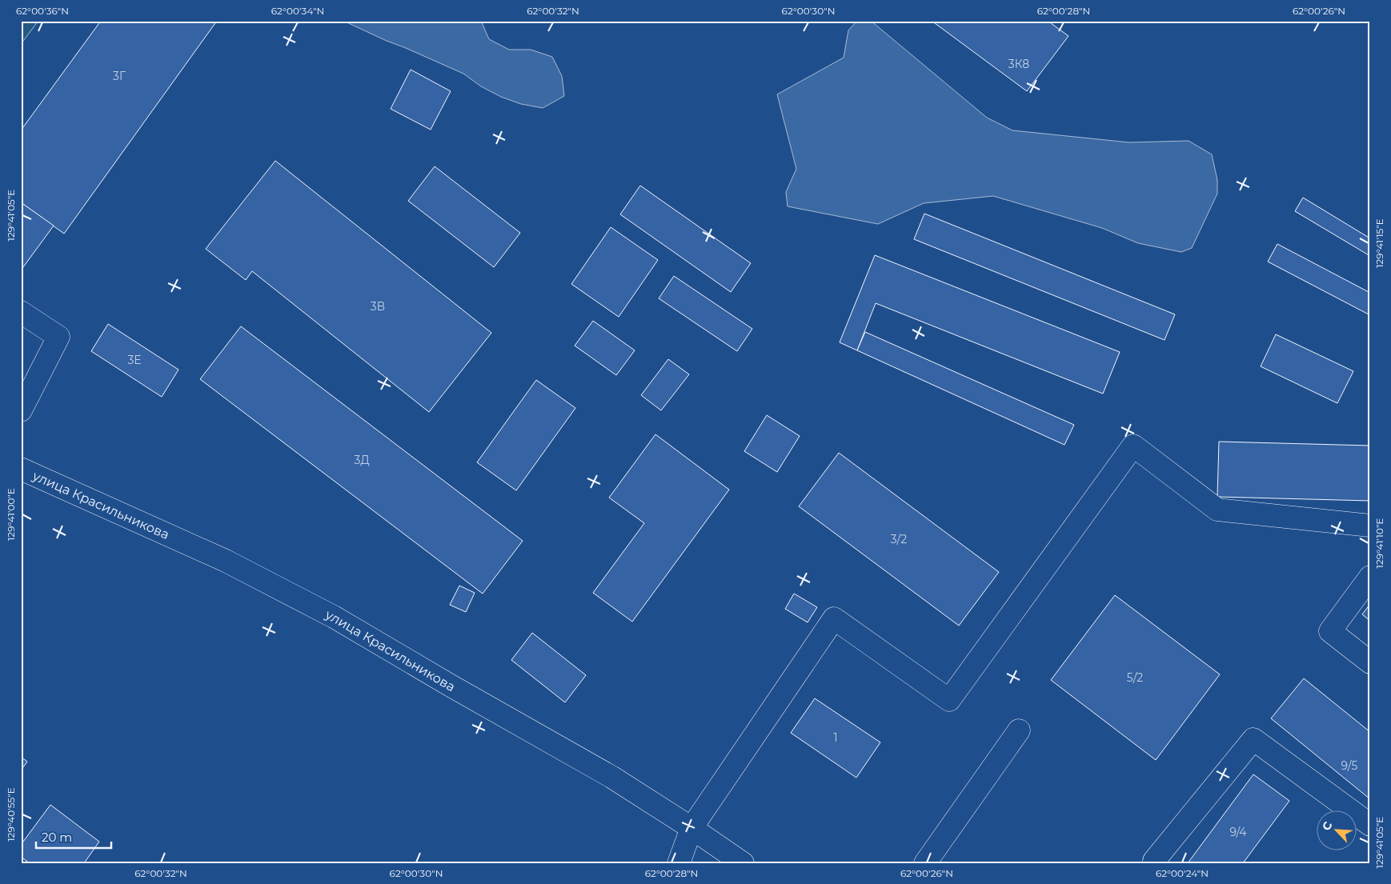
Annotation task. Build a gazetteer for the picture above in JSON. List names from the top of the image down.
{
  "streets": {
    "main road": ["улица Красильникова"]
  },
  "house_numbers": [
    "3К8",
    "3Г",
    "3В",
    "3Е",
    "3Д",
    "3/2",
    "5/2",
    "1",
    "9/5",
    "9/4"
  ],
  "scale_bar": "20 m",
  "north": "top left",
  "coordinates": [
    "62°00'36\"N",
    "62°00'34\"N",
    "62°00'32\"N",
    "62°00'30\"N",
    "62°00'28\"N",
    "62°00'26\"N",
    "129°41'05\"E",
    "129°41'15\"E",
    "129°41'00\"E",
    "129°41'10\"E",
    "129°40'55\"E",
    "62°00'24\"N"
  ]
}
